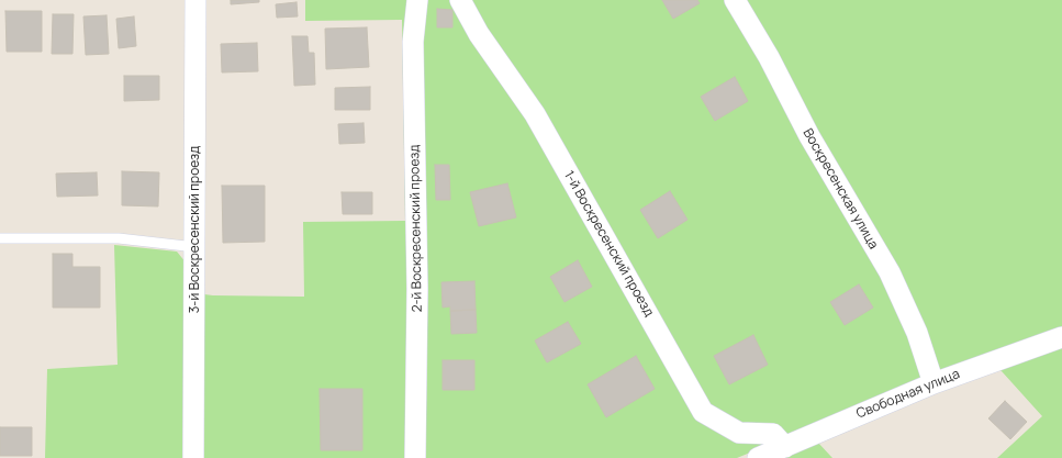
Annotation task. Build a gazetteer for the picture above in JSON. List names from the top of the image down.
{
  "streets": {
    "street": [
      "Воскресенская улица",
      "2-й Воскресенский проезд",
      "3-й Воскресенский проезд",
      "1-й Воскресенский проезд",
      "Свободная улица"
    ]
  },
  "crossings": [
    ["Воскресенская улица", "Свободная улица"],
    ["1-й Воскресенский проезд", "Свободная улица"]
  ]
}
